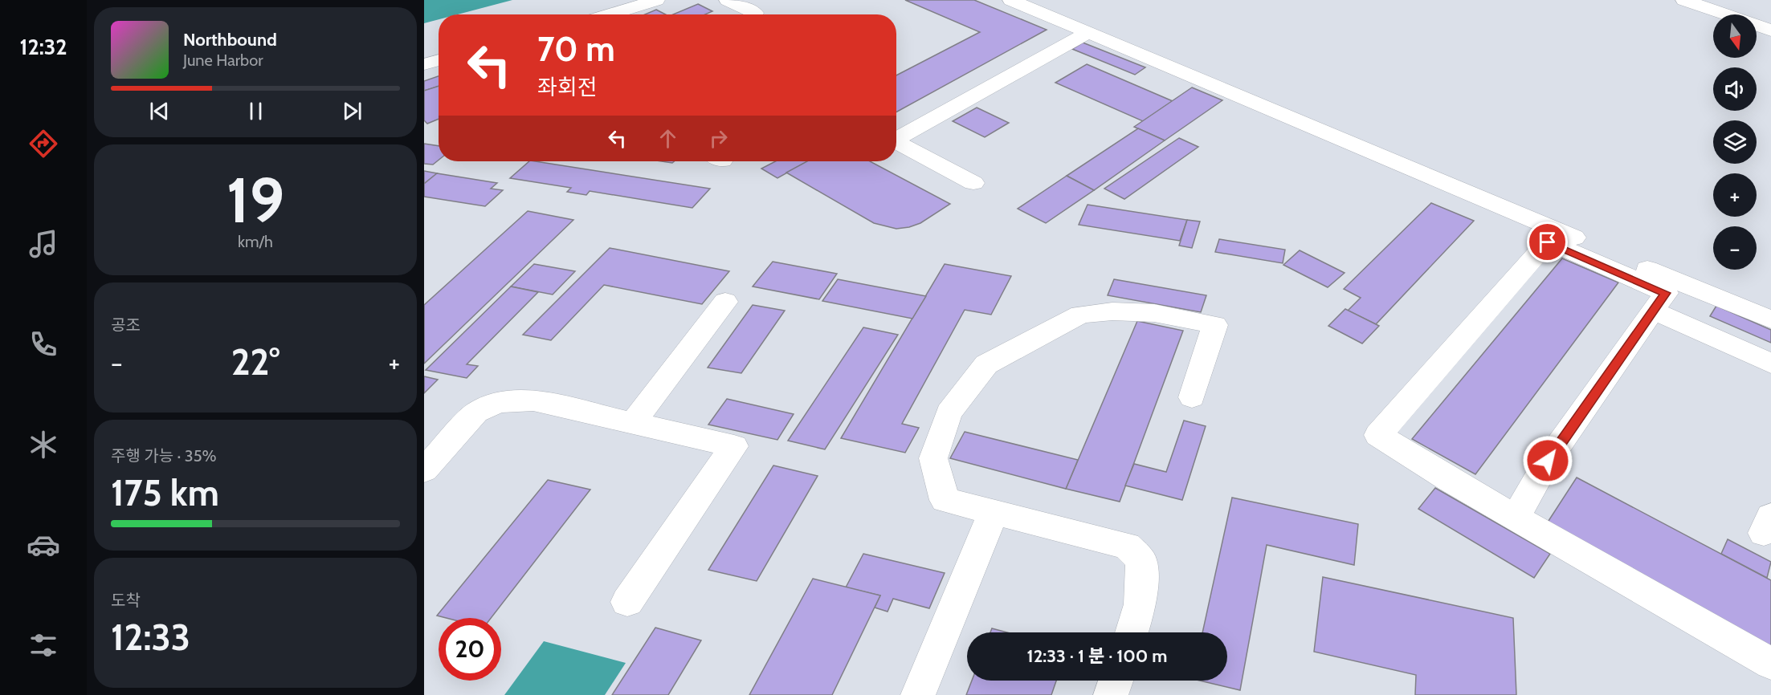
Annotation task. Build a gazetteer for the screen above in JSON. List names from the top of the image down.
{
  "north": "bottom",
  "page": {
    "tabs": "12:32",
    "map_buttons": ["+", "−"],
    "turn": ["70 m", "좌회전"],
    "song": ["Northbound", "June Harbor"],
    "tile": [
      ["19", "km/h"],
      "공조",
      ["주행 가능 · 35%", "175 km"],
      ["도착", "12:33"]
    ],
    "heat": ["−", "22°", "+"],
    "limit": "20",
    "trip": "12:33 · 1 분 · 100 m"
  }
}
